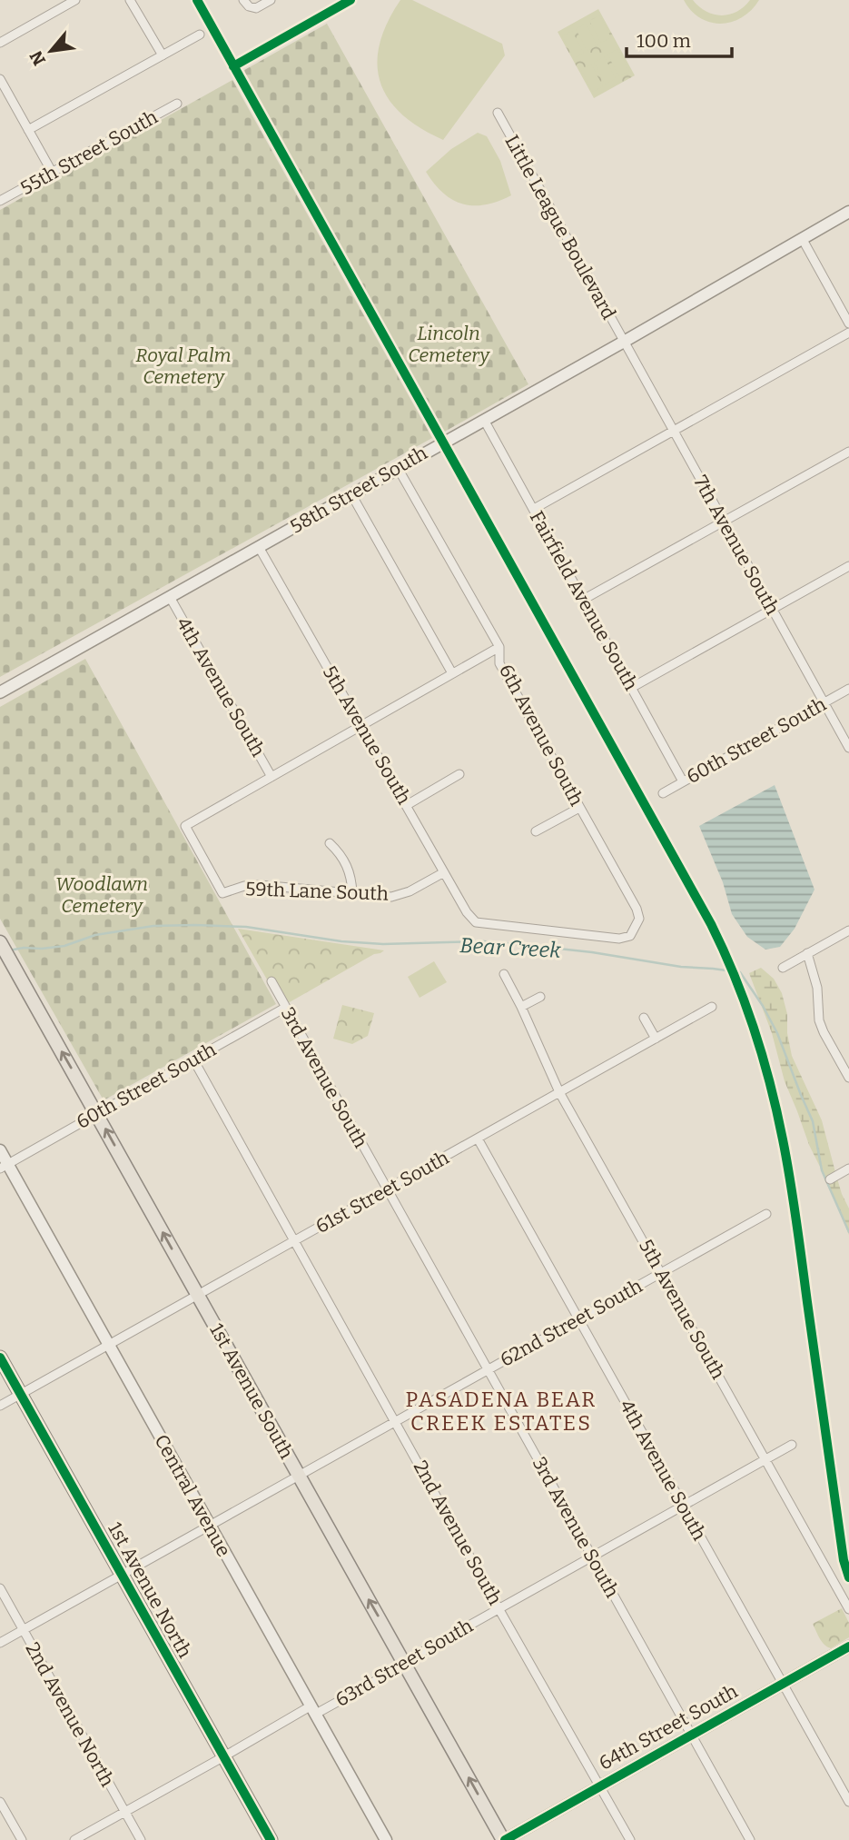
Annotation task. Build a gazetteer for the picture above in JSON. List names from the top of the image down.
{
  "streets": {
    "main road": ["1st Avenue South", "1st Avenue North"],
    "street": [
      "55th Street South",
      "Little League Boulevard",
      "58th Street South",
      "7th Avenue South",
      "Fairfield Avenue South",
      "4th Avenue South",
      "5th Avenue South",
      "6th Avenue South",
      "60th Street South",
      "59th Lane South",
      "3rd Avenue South",
      "61st Street South",
      "62nd Street South",
      "Central Avenue",
      "2nd Avenue South",
      "63rd Street South",
      "2nd Avenue North",
      "64th Street South"
    ]
  },
  "crossings": [
    ["Little League Boulevard", "58th Street South"],
    ["Little League Boulevard", "7th Avenue South"],
    ["58th Street South", "7th Avenue South"],
    ["58th Street South", "Fairfield Avenue South"],
    ["58th Street South", "4th Avenue South"],
    ["58th Street South", "5th Avenue South"],
    ["58th Street South", "6th Avenue South"],
    ["7th Avenue South", "60th Street South"],
    ["Fairfield Avenue South", "60th Street South"],
    ["4th Avenue South", "59th Lane South"],
    ["4th Avenue South", "61st Street South"],
    ["4th Avenue South", "62nd Street South"],
    ["4th Avenue South", "63rd Street South"],
    ["4th Avenue South", "64th Street South"],
    ["5th Avenue South", "6th Avenue South"],
    ["5th Avenue South", "59th Lane South"],
    ["5th Avenue South", "61st Street South"],
    ["5th Avenue South", "62nd Street South"],
    ["5th Avenue South", "63rd Street South"],
    ["60th Street South", "3rd Avenue South"],
    ["60th Street South", "1st Avenue South"],
    ["60th Street South", "Central Avenue"],
    ["60th Street South", "2nd Avenue South"],
    ["3rd Avenue South", "61st Street South"],
    ["3rd Avenue South", "62nd Street South"],
    ["3rd Avenue South", "63rd Street South"],
    ["3rd Avenue South", "64th Street South"],
    ["61st Street South", "1st Avenue South"],
    ["61st Street South", "Central Avenue"],
    ["61st Street South", "2nd Avenue South"],
    ["61st Street South", "1st Avenue North"],
    ["62nd Street South", "1st Avenue South"],
    ["62nd Street South", "Central Avenue"],
    ["62nd Street South", "2nd Avenue South"],
    ["62nd Street South", "1st Avenue North"],
    ["62nd Street South", "2nd Avenue North"],
    ["1st Avenue South", "63rd Street South"],
    ["1st Avenue South", "64th Street South"],
    ["Central Avenue", "63rd Street South"],
    ["2nd Avenue South", "63rd Street South"],
    ["2nd Avenue South", "64th Street South"],
    ["1st Avenue North", "63rd Street South"],
    ["63rd Street South", "2nd Avenue North"]
  ],
  "one_way": ["1st Avenue South"],
  "districts": ["PASADENA BEAR CREEK ESTATES"],
  "water": ["Bear Creek"],
  "parks": ["Lincoln Cemetery", "Royal Palm Cemetery", "Woodlawn Cemetery"],
  "scale_bar": "100 m",
  "north": "bottom left"
}
